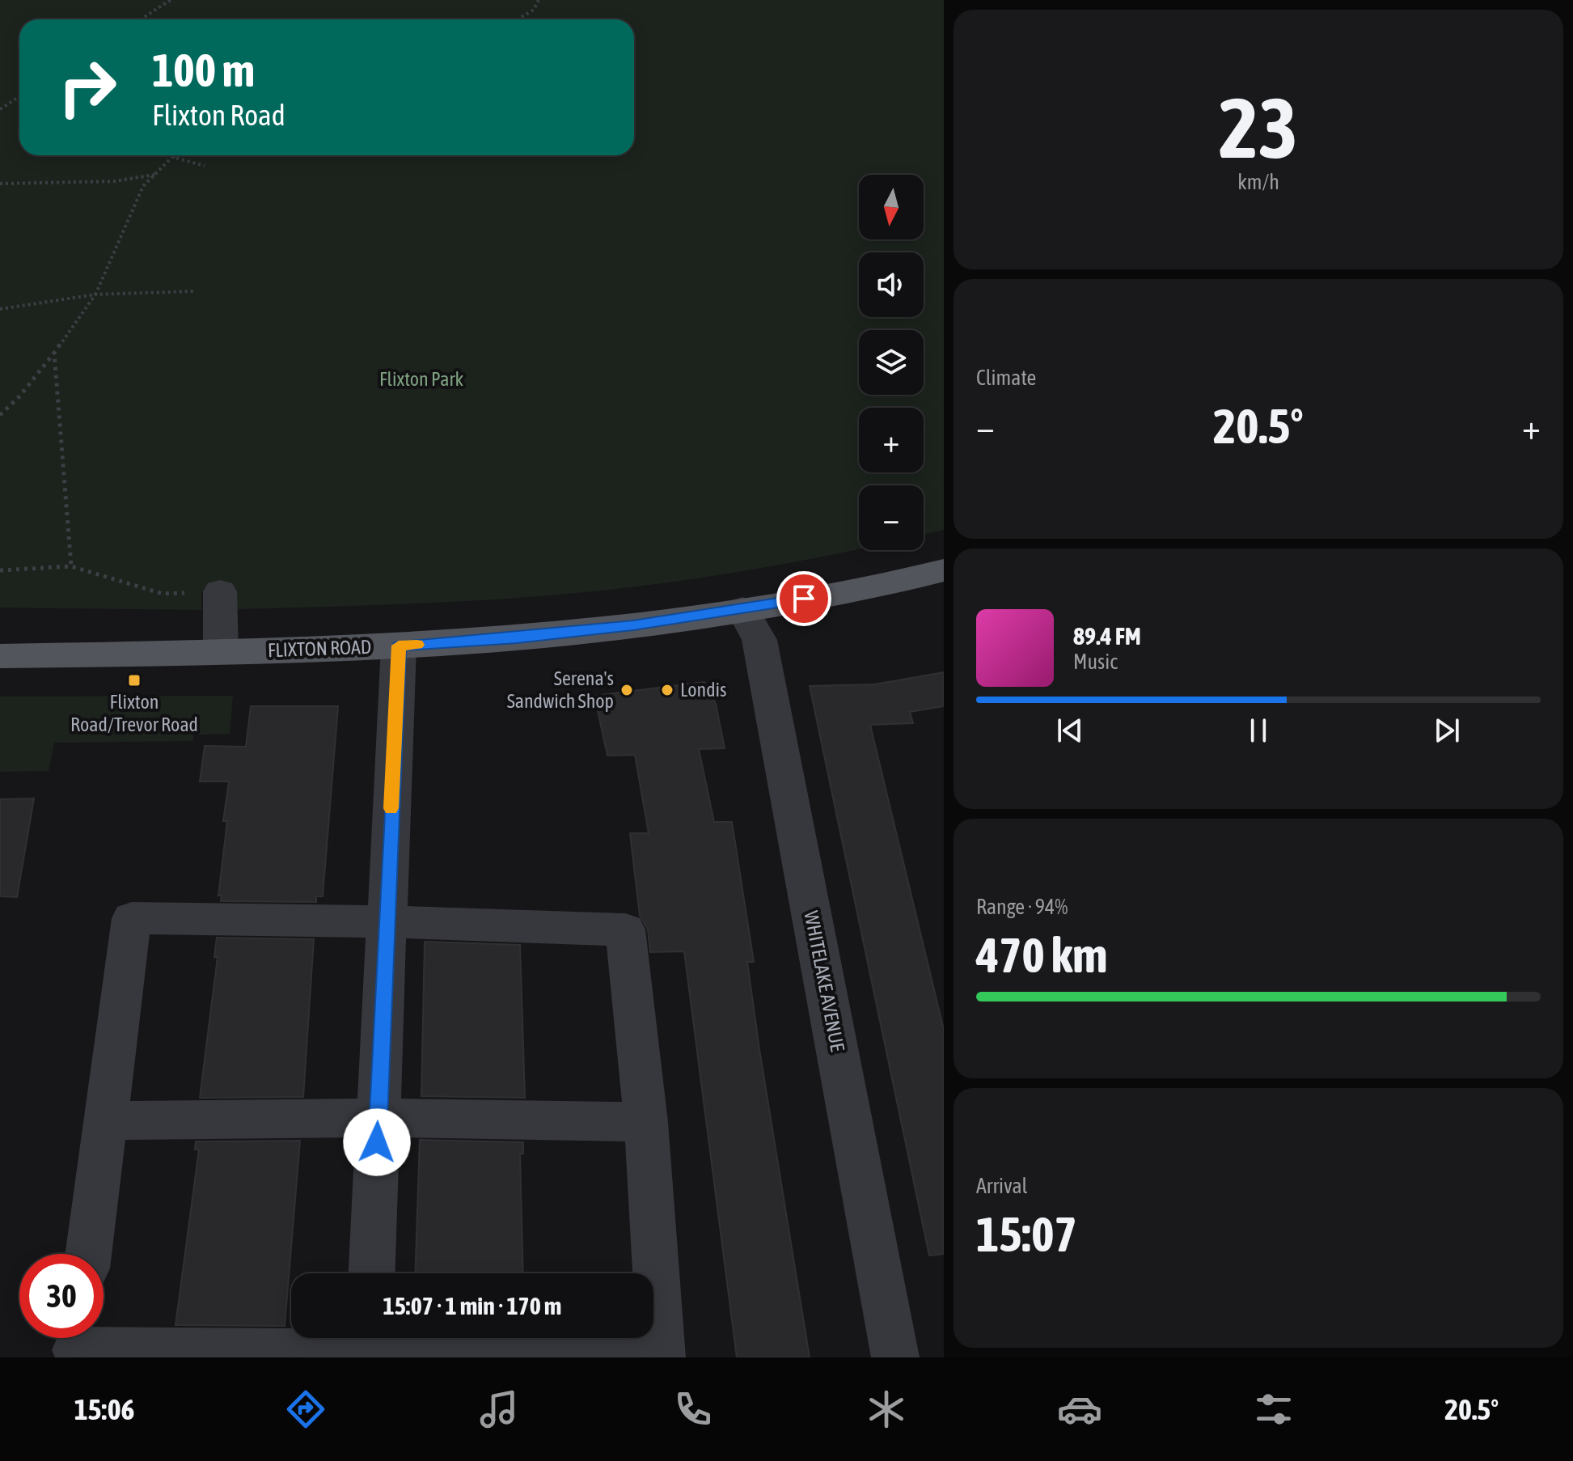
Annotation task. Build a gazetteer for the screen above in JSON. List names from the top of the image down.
{
  "streets": {
    "main road": ["FLIXTON ROAD"],
    "street": ["WHITELAKE AVENUE"]
  },
  "crossings": [
    ["FLIXTON ROAD", "WHITELAKE AVENUE"]
  ],
  "parks": ["Flixton Park"],
  "places": {
    "transit": ["Flixton Road/Trevor Road"],
    "other": ["Serena's Sandwich Shop", "Londis"]
  },
  "north": "bottom",
  "page": {
    "tile": [
      ["23", "km/h"],
      "Climate",
      ["Range · 94%", "470 km"],
      ["Arrival", "15:07"]
    ],
    "turn": ["100 m", "Flixton Road"],
    "map_buttons": ["+", "−"],
    "heat": ["−", "20.5°", "+"],
    "song": ["89.4 FM", "Music"],
    "limit": "30",
    "trip": "15:07 · 1 min · 170 m",
    "tabs": ["15:06", "20.5°"]
  }
}
